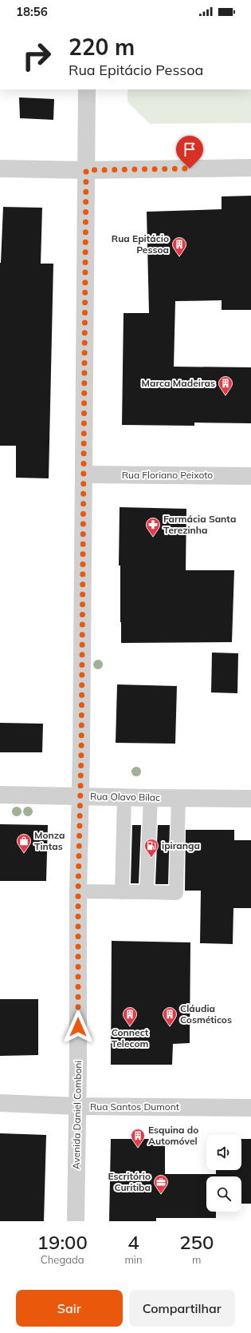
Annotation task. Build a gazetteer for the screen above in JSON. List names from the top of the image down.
{
  "streets": {
    "street": [
      "Rua Floriano Peixoto",
      "Rua Olavo Bilac",
      "Rua Santos Dumont",
      "Avenida Daniel Comboni"
    ]
  },
  "crossings": [
    ["Rua Floriano Peixoto", "Avenida Daniel Comboni"],
    ["Rua Olavo Bilac", "Avenida Daniel Comboni"],
    ["Rua Santos Dumont", "Avenida Daniel Comboni"]
  ],
  "places": {
    "building": [
      "Rua Epitácio Pessoa",
      "Marca Madeiras",
      "Connect Telecom",
      "Cláudia Cosméticos",
      "Esquina do Automóvel"
    ],
    "pharmacy": ["Farmácia Santa Terezinha"],
    "shop": ["Monza Tintas"],
    "fuel station": ["ipiranga"],
    "office": ["Escritório Curitiba"]
  },
  "page": {
    "status": "18:56",
    "turn": ["220 m", "Rua Epitácio Pessoa"],
    "eta": [
      "19:00",
      "Chegada",
      "4",
      "min",
      "250",
      "m"
    ],
    "buttons": ["Sair", "Compartilhar"]
  }
}
